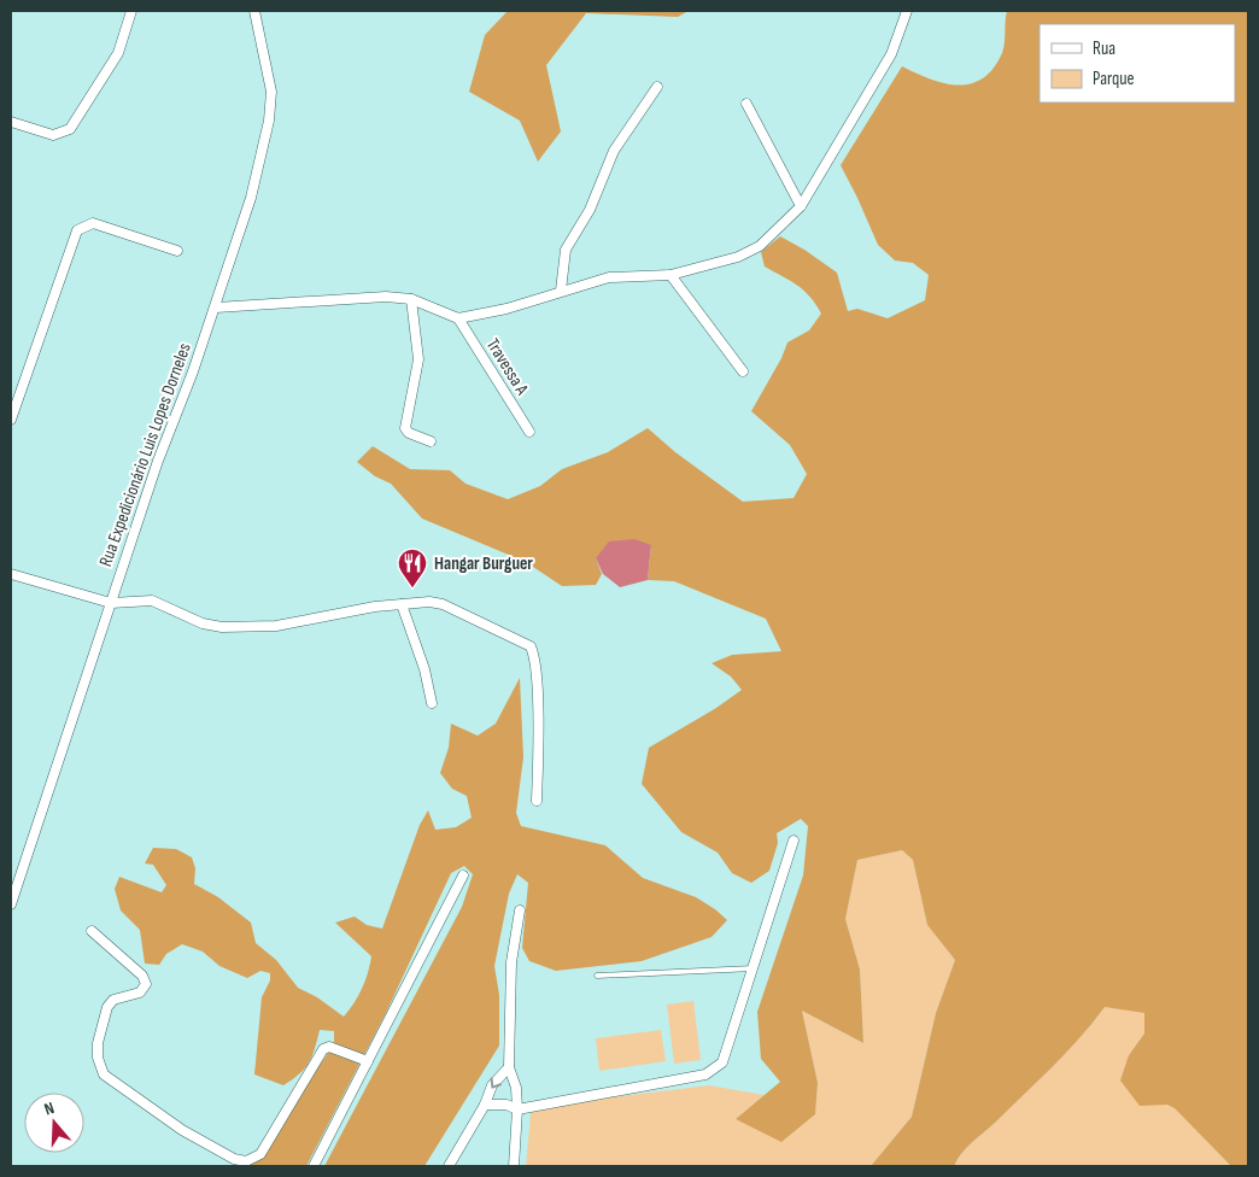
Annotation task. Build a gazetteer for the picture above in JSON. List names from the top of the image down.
{
  "streets": {
    "street": ["Travessa A", "Rua Expedicionário Luis Lopes Dorneles"]
  },
  "places": {
    "restaurant": ["Hangar Burguer"]
  },
  "legend": ["Rua", "Parque"],
  "north": "top"
}
